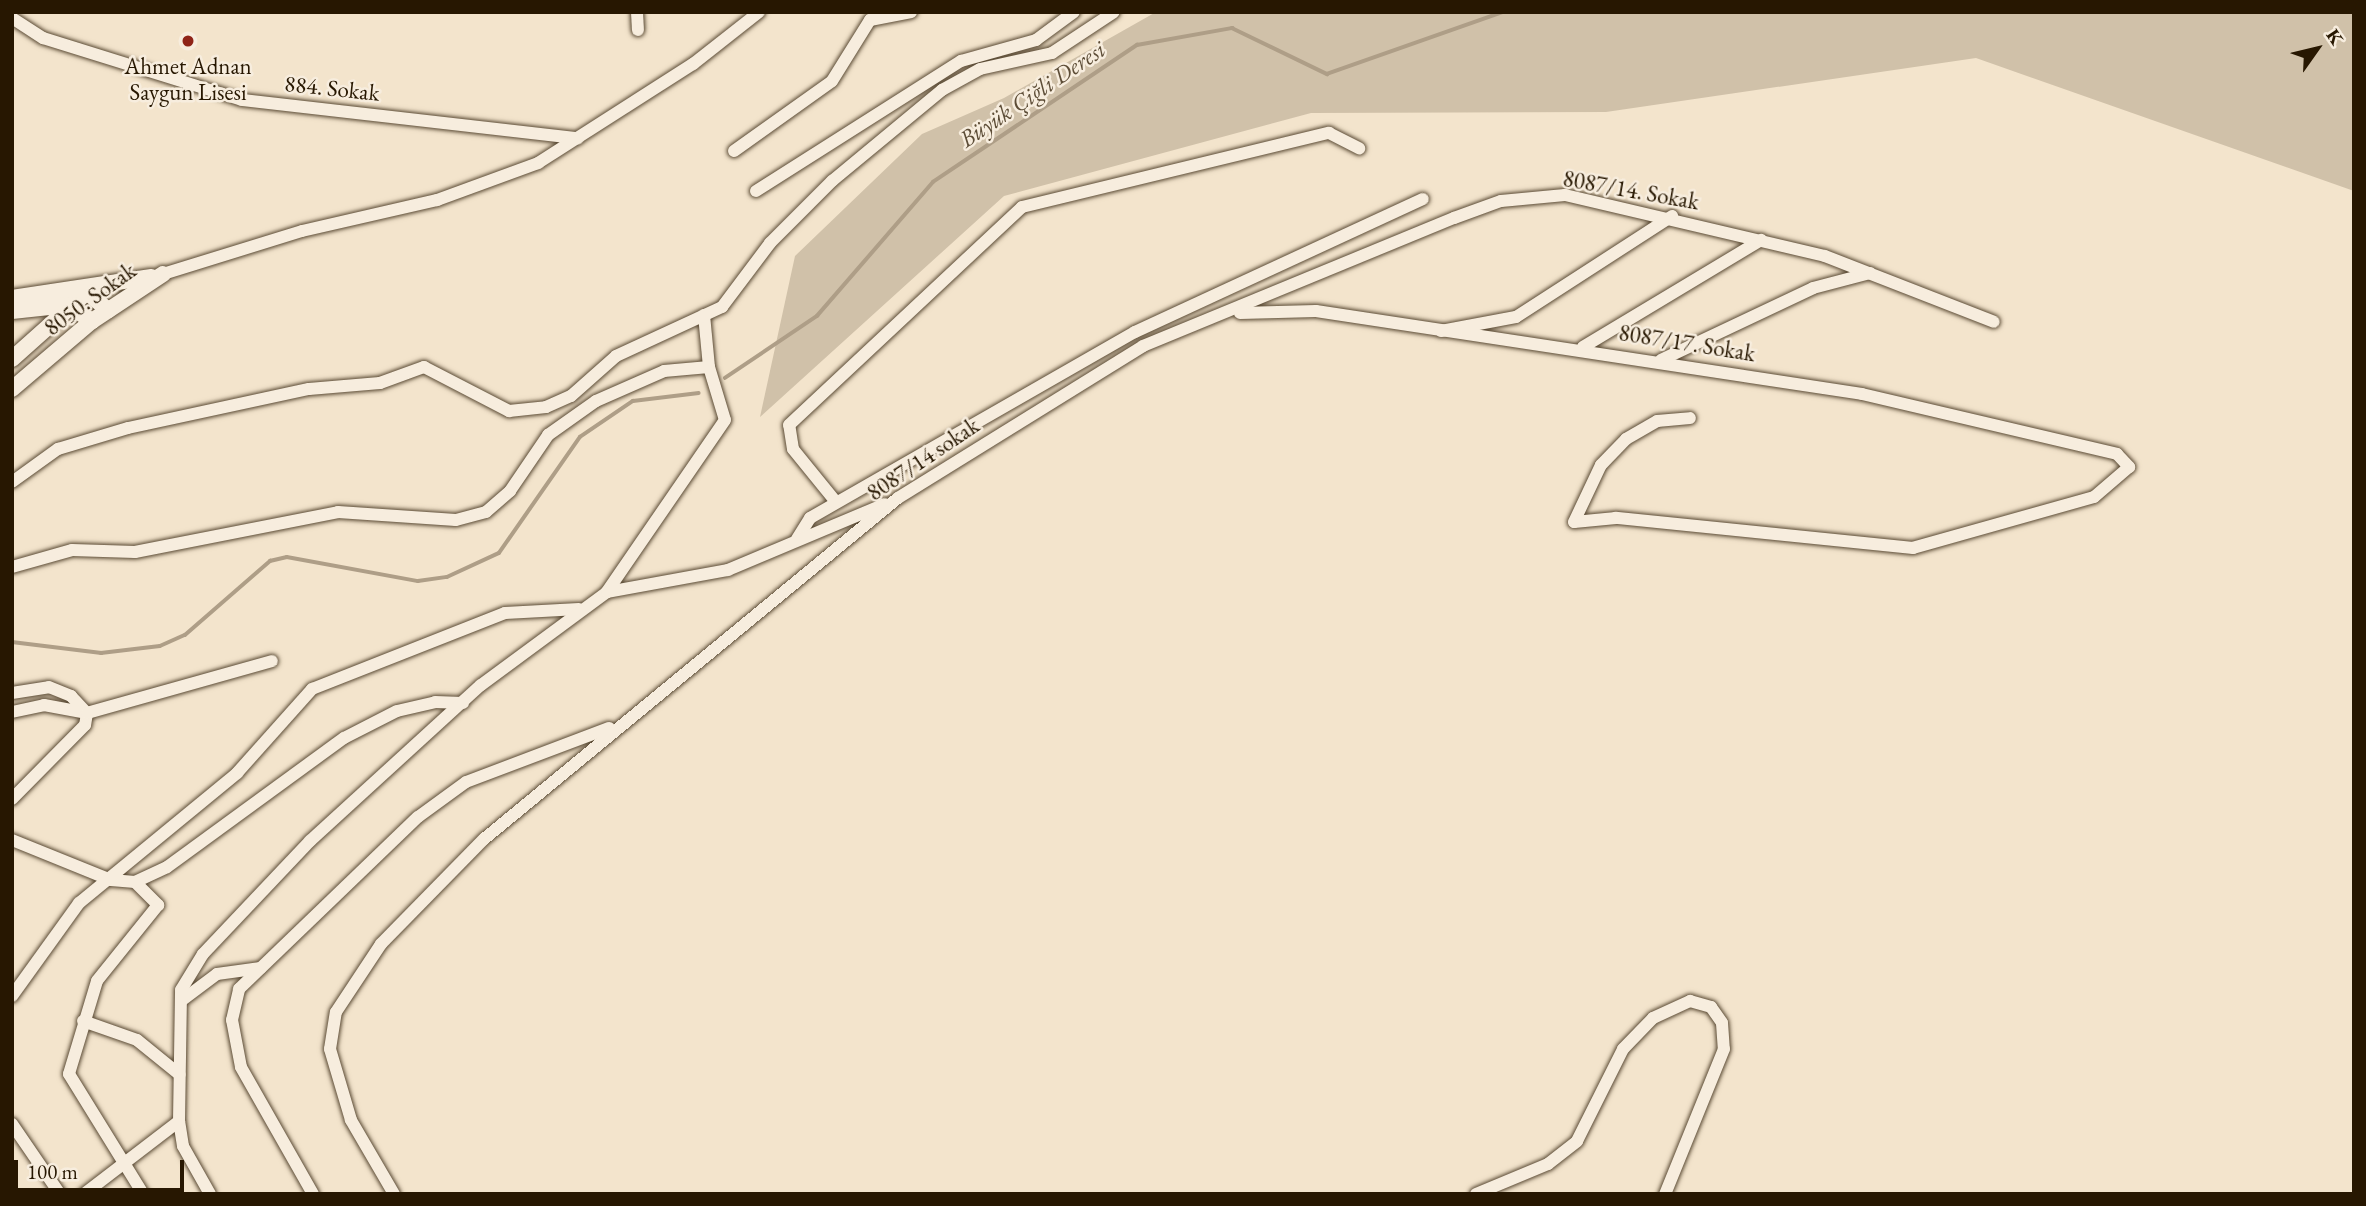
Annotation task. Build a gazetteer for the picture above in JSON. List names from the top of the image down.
{
  "streets": {
    "street": [
      "884. Sokak",
      "8087/14. Sokak",
      "8050. Sokak",
      "8087/17. Sokak",
      "8087/14 sokak"
    ]
  },
  "crossings": [
    ["8087/14. Sokak", "8087/17. Sokak"],
    ["8087/14. Sokak", "8087/14 sokak"],
    ["8087/17. Sokak", "8087/14 sokak"]
  ],
  "water": ["Büyük Çiğli Deresi"],
  "places": ["Ahmet Adnan Saygun Lisesi"],
  "scale_bar": "100 m",
  "north": "top right"
}
